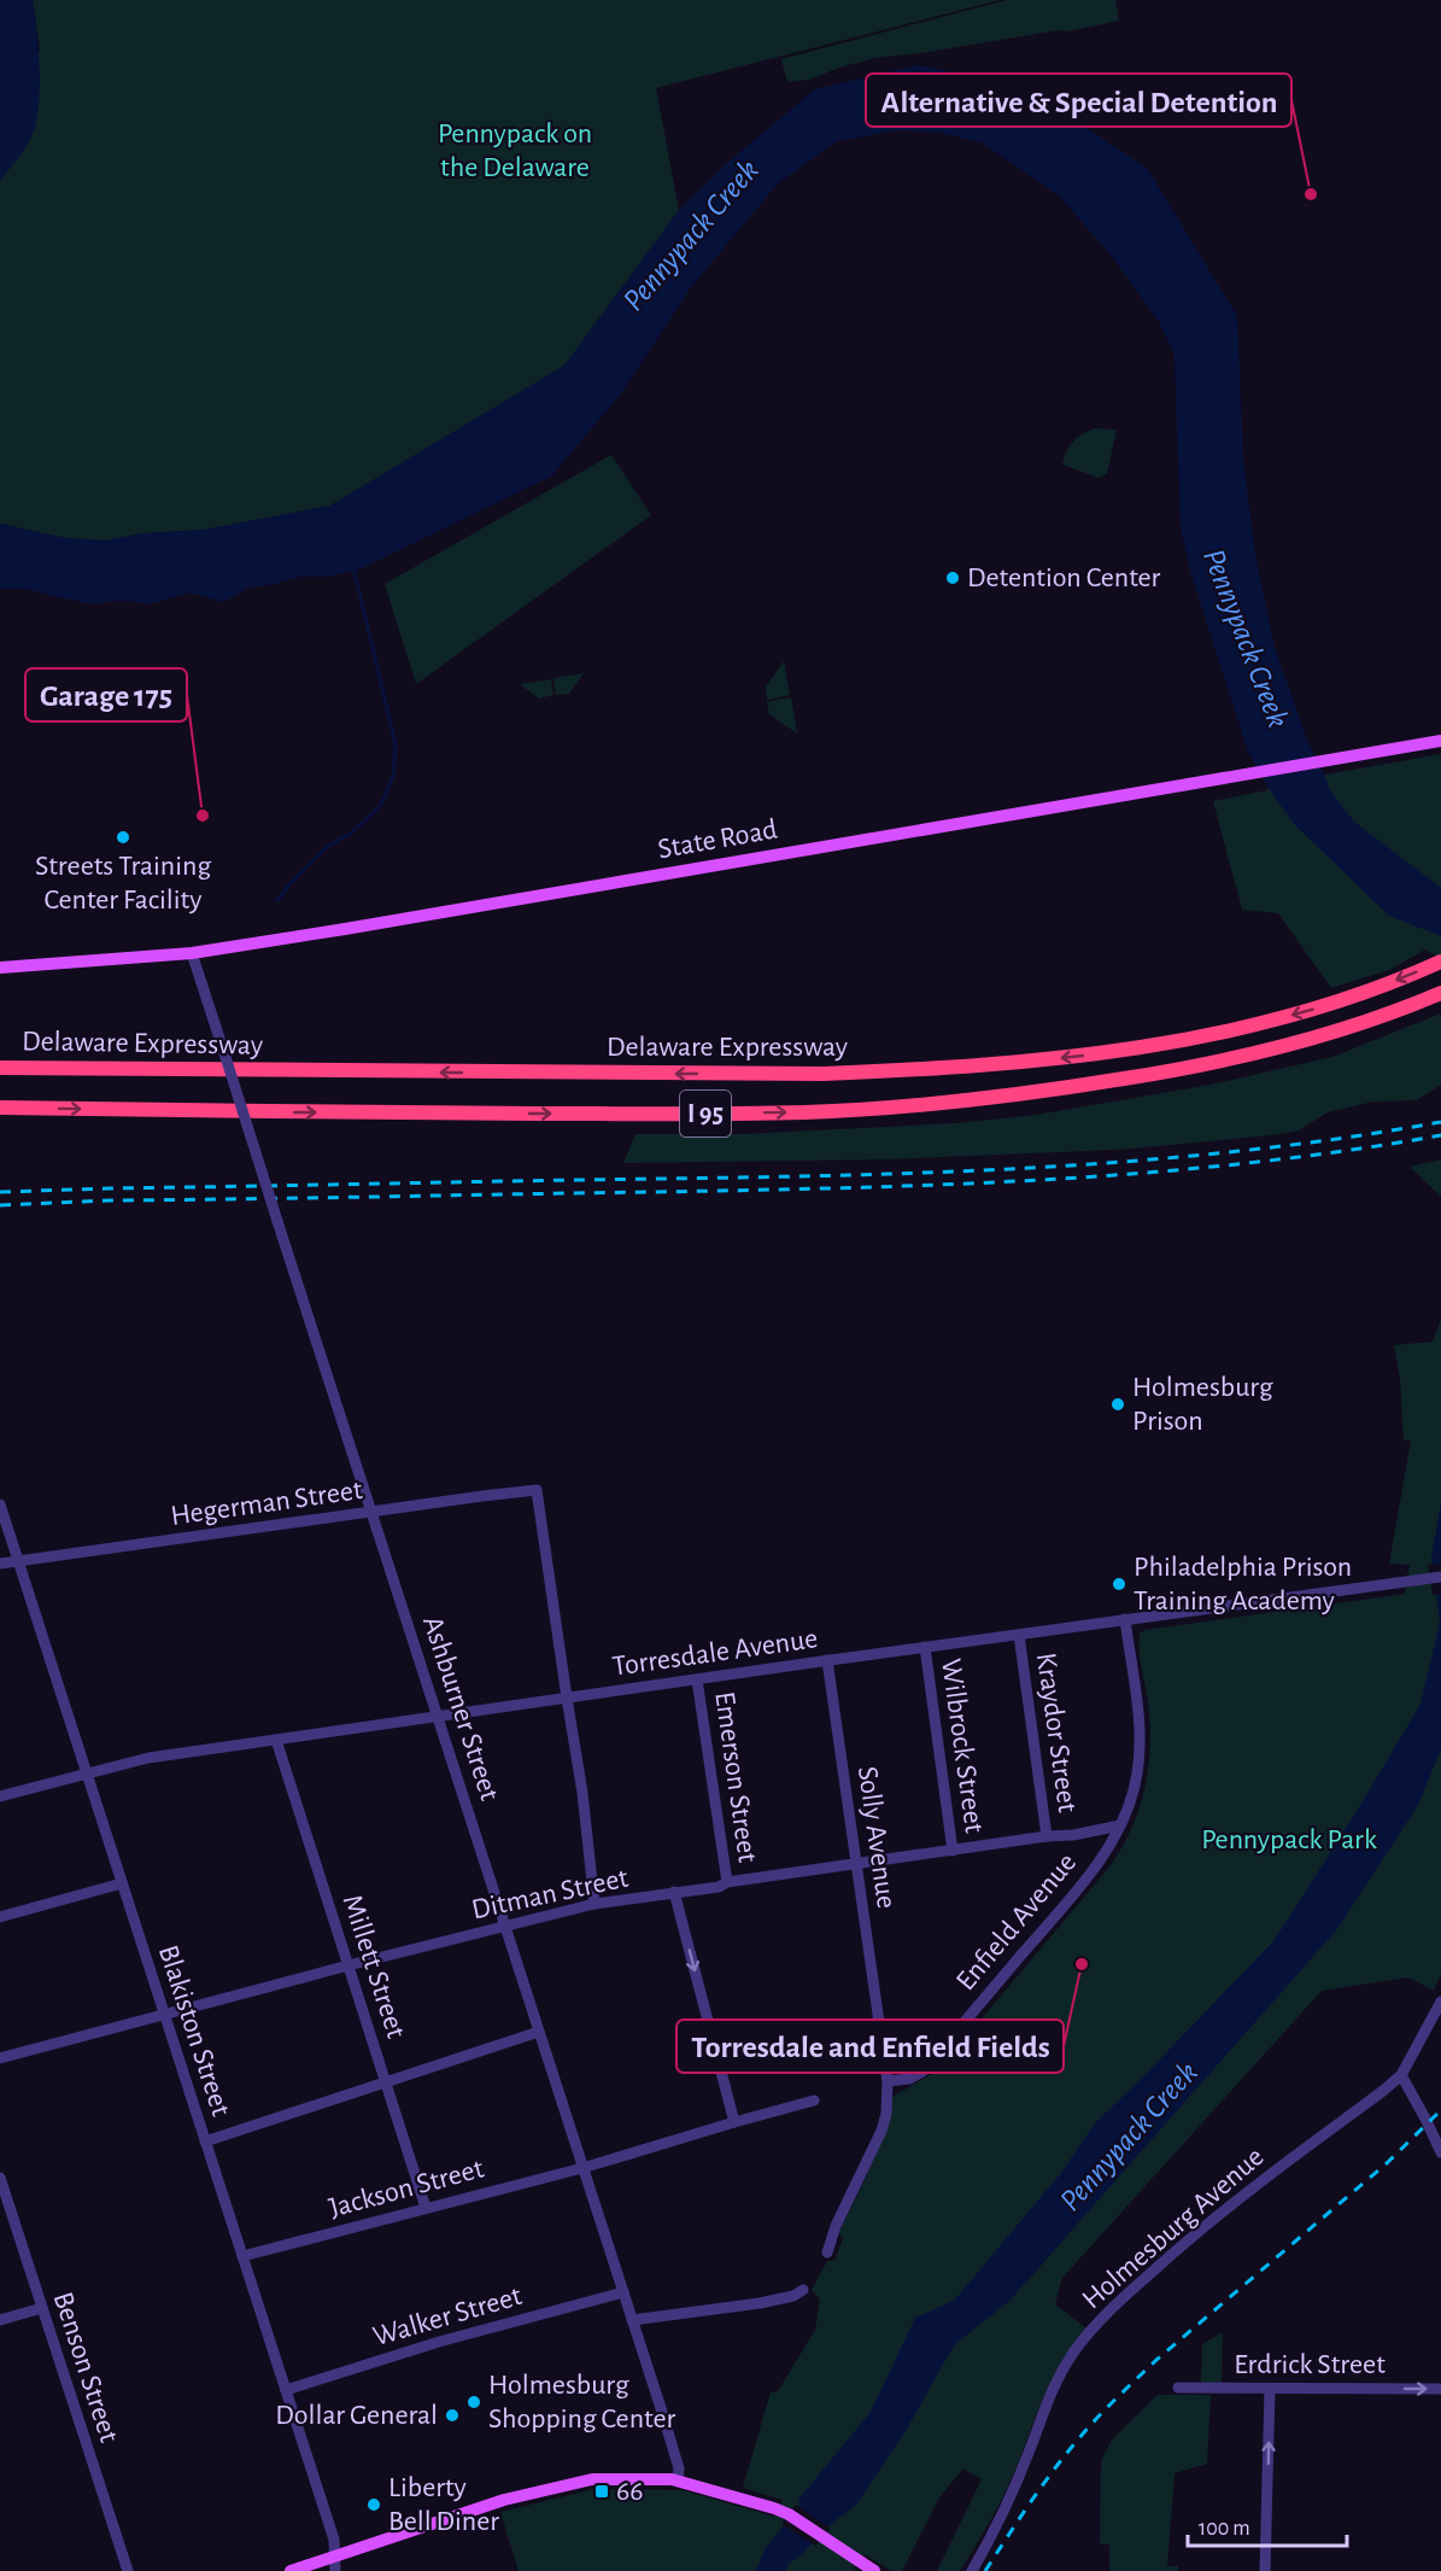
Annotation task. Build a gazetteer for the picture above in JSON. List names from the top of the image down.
{
  "streets": {
    "highway": ["Delaware Expressway", "I 95"],
    "main road": ["State Road"],
    "street": [
      "Hegerman Street",
      "Torresdale Avenue",
      "Ashburner Street",
      "Kraydor Street",
      "Wilbrock Street",
      "Emerson Street",
      "Solly Avenue",
      "Ditman Street",
      "Enfield Avenue",
      "Millett Street",
      "Blakiston Street",
      "Jackson Street",
      "Holmesburg Avenue",
      "Walker Street",
      "Erdrick Street",
      "Benson Street"
    ]
  },
  "crossings": [
    ["State Road", "Ashburner Street"],
    ["Hegerman Street", "Torresdale Avenue"],
    ["Hegerman Street", "Ashburner Street"],
    ["Hegerman Street", "Blakiston Street"],
    ["Torresdale Avenue", "Ashburner Street"],
    ["Torresdale Avenue", "Kraydor Street"],
    ["Torresdale Avenue", "Wilbrock Street"],
    ["Torresdale Avenue", "Emerson Street"],
    ["Torresdale Avenue", "Solly Avenue"],
    ["Torresdale Avenue", "Enfield Avenue"],
    ["Torresdale Avenue", "Millett Street"],
    ["Torresdale Avenue", "Blakiston Street"],
    ["Ashburner Street", "Ditman Street"],
    ["Ashburner Street", "Jackson Street"],
    ["Ashburner Street", "Walker Street"],
    ["Kraydor Street", "Ditman Street"],
    ["Wilbrock Street", "Ditman Street"],
    ["Emerson Street", "Ditman Street"],
    ["Solly Avenue", "Ditman Street"],
    ["Solly Avenue", "Enfield Avenue"],
    ["Ditman Street", "Enfield Avenue"],
    ["Ditman Street", "Millett Street"],
    ["Ditman Street", "Blakiston Street"],
    ["Millett Street", "Jackson Street"],
    ["Blakiston Street", "Jackson Street"],
    ["Blakiston Street", "Walker Street"]
  ],
  "one_way": ["Erdrick Street"],
  "water": ["Pennypack Creek"],
  "parks": ["Pennypack on the Delaware", "Pennypack Park"],
  "places": {
    "other": [
      "Alternative & Special Detention",
      "Detention Center",
      "Garage 175",
      "Streets Training Center Facility",
      "Holmesburg Prison",
      "Philadelphia Prison Training Academy",
      "Torresdale and Enfield Fields",
      "Holmesburg Shopping Center",
      "Dollar General",
      "Liberty Bell Diner"
    ],
    "transit": ["66"]
  },
  "scale_bar": "100 m"
}
